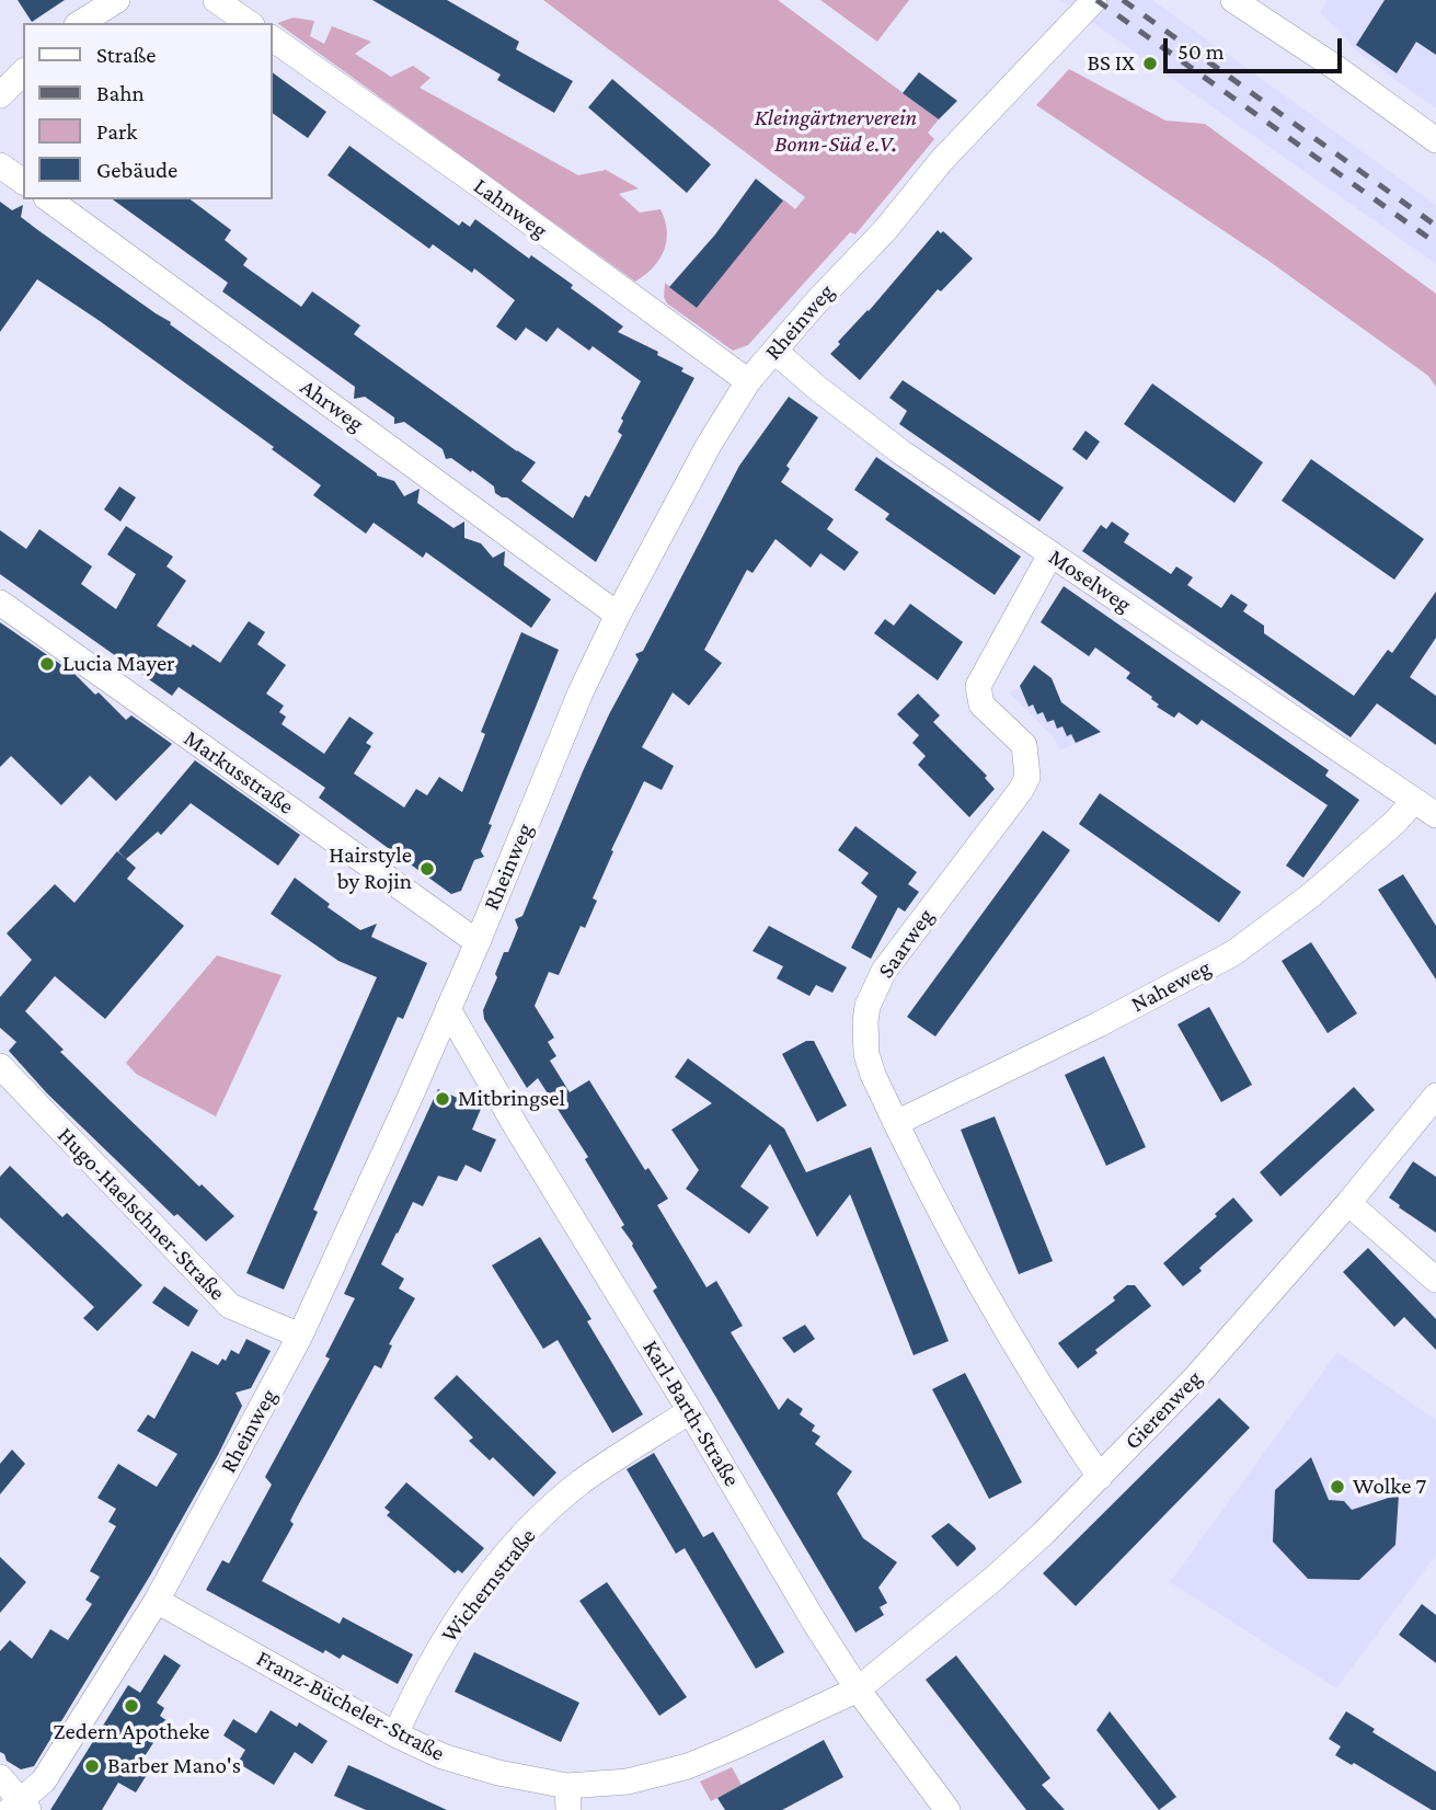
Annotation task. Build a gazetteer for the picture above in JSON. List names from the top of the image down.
{
  "streets": {
    "street": [
      "Lahnweg",
      "Rheinweg",
      "Ahrweg",
      "Moselweg",
      "Markusstraße",
      "Saarweg",
      "Naheweg",
      "Hugo-Haelschner-Straße",
      "Gierenweg",
      "Karl-Barth-Straße",
      "Wichernstraße",
      "Franz-Bücheler-Straße"
    ]
  },
  "crossings": [
    ["Lahnweg", "Rheinweg"],
    ["Rheinweg", "Ahrweg"],
    ["Rheinweg", "Moselweg"],
    ["Rheinweg", "Markusstraße"],
    ["Rheinweg", "Hugo-Haelschner-Straße"],
    ["Rheinweg", "Karl-Barth-Straße"],
    ["Rheinweg", "Franz-Bücheler-Straße"],
    ["Moselweg", "Saarweg"],
    ["Moselweg", "Naheweg"],
    ["Saarweg", "Naheweg"],
    ["Saarweg", "Gierenweg"],
    ["Gierenweg", "Karl-Barth-Straße"],
    ["Gierenweg", "Franz-Bücheler-Straße"],
    ["Karl-Barth-Straße", "Wichernstraße"],
    ["Karl-Barth-Straße", "Franz-Bücheler-Straße"],
    ["Wichernstraße", "Franz-Bücheler-Straße"]
  ],
  "parks": ["Kleingärtnerverein Bonn-Süd e.V."],
  "places": [
    "BS IX",
    "Lucia Mayer",
    "Hairstyle by Rojin",
    "Mitbringsel",
    "Wolke 7",
    "Zedern Apotheke",
    "Barber Mano's"
  ],
  "legend": [
    "Straße",
    "Bahn",
    "Park",
    "Gebäude"
  ],
  "scale_bar": "50 m"
}
